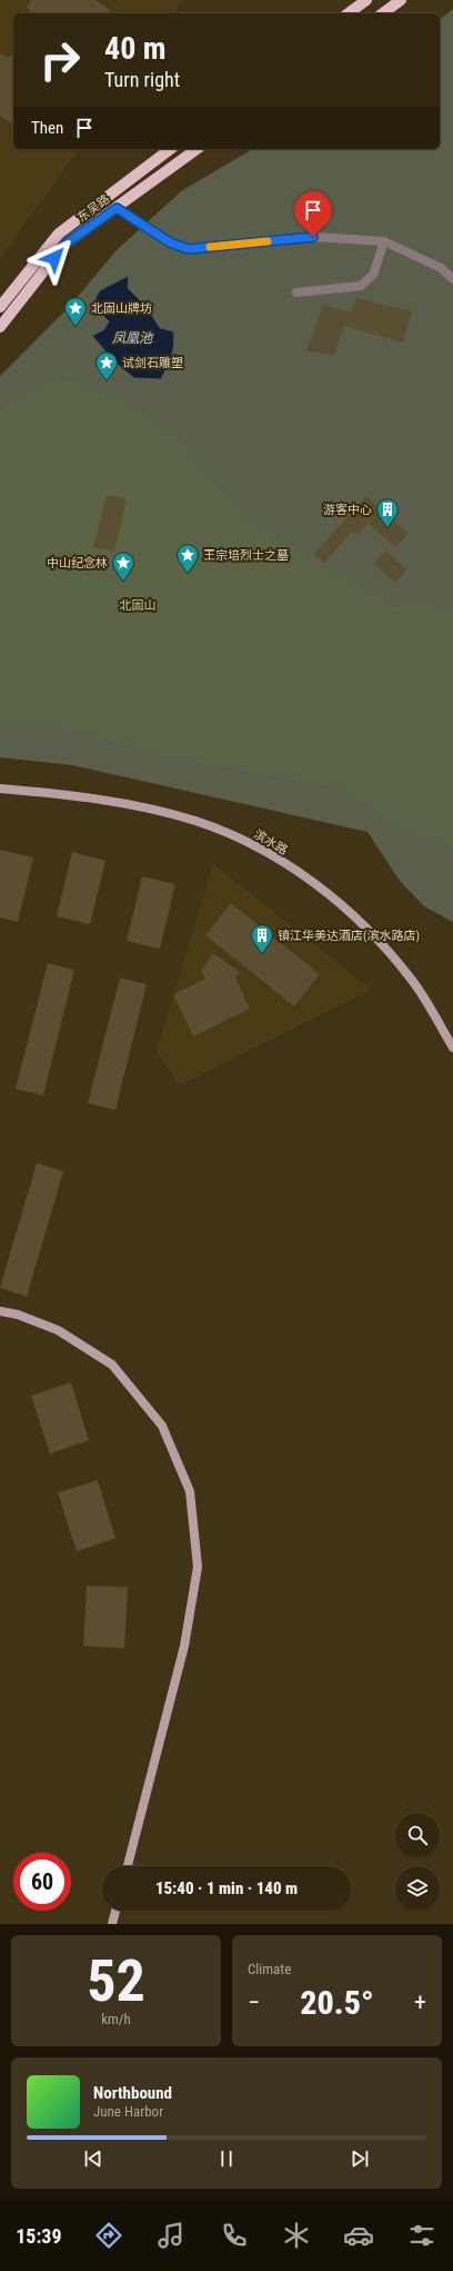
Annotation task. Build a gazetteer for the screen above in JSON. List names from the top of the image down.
{
  "streets": {
    "main road": ["东吴路"],
    "street": ["滨水路"]
  },
  "water": ["凤凰池"],
  "parks": ["北固山"],
  "places": {
    "place": [
      "北固山牌坊",
      "试剑石雕塑",
      "王宗培烈士之墓",
      "中山纪念林"
    ],
    "building": ["游客中心", "镇江华美达酒店(滨水路店)"]
  },
  "page": {
    "turn": ["40 m", "Turn right"],
    "then": "Then",
    "limit": "60",
    "trip": "15:40 · 1 min · 140 m",
    "tile": [
      ["52", "km/h"],
      "Climate"
    ],
    "heat": ["−", "20.5°", "+"],
    "song": ["Northbound", "June Harbor"],
    "tabs": "15:39"
  }
}
